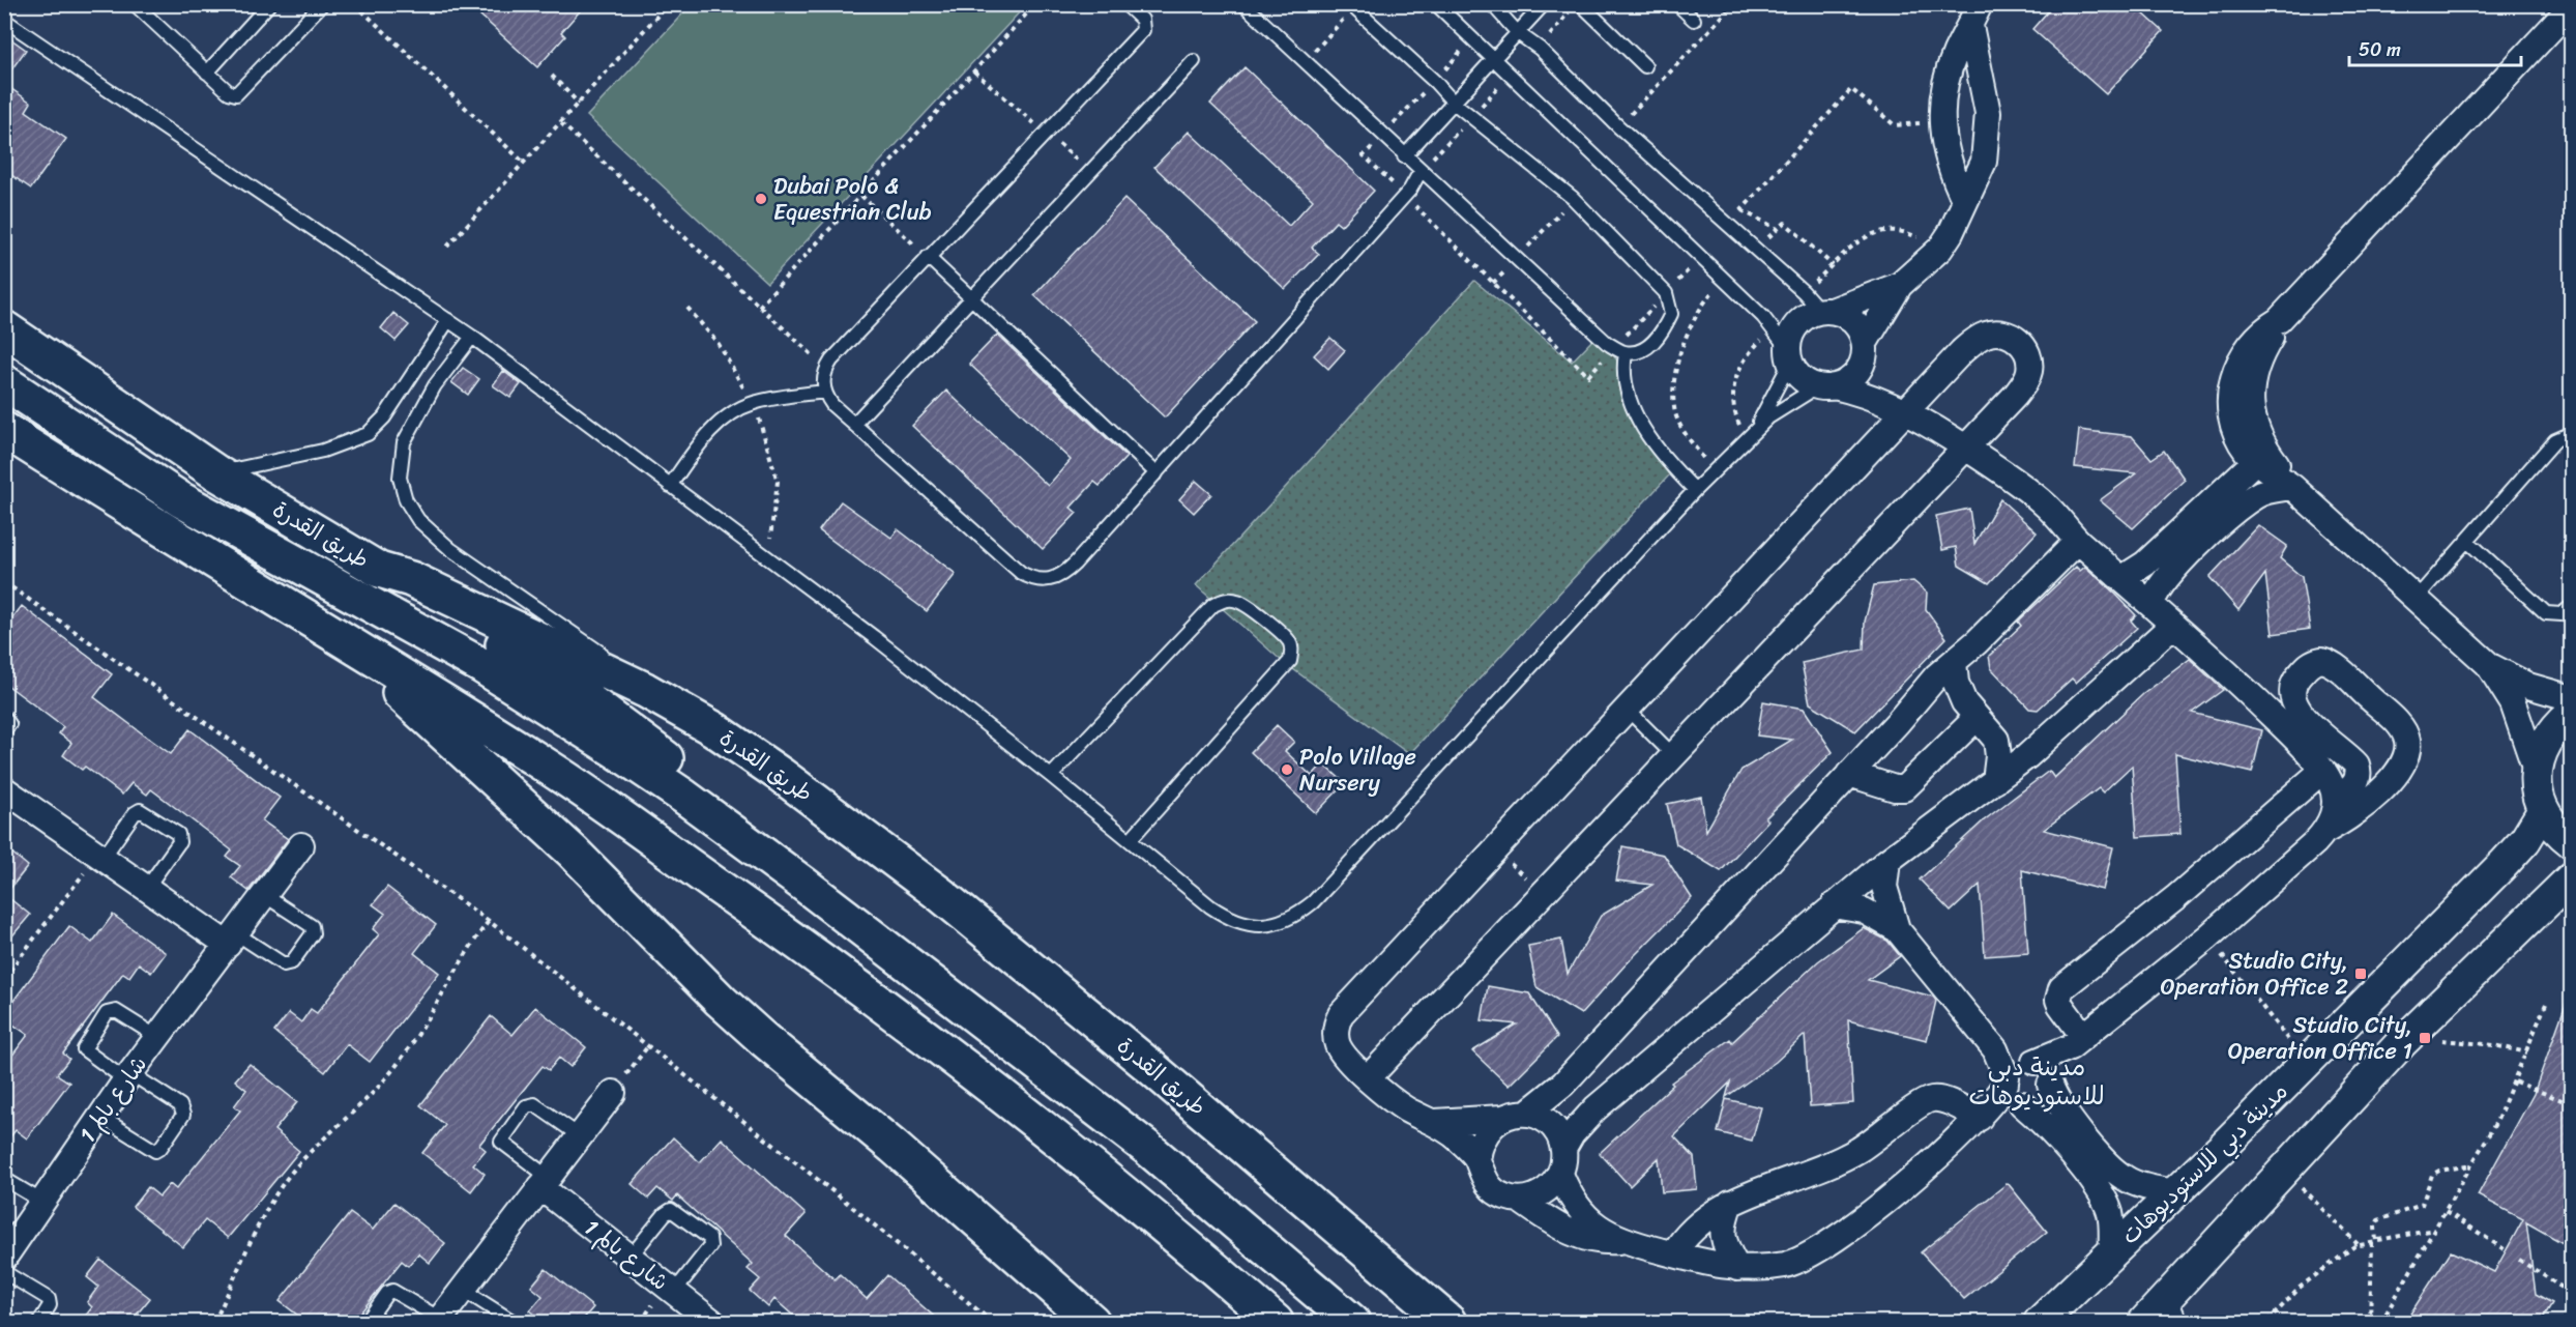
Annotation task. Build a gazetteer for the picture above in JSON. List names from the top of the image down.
{
  "streets": {
    "main road": ["طريق القدرة"],
    "street": ["شارع بالم 1", "مدينة دبي للاستوديوهات"]
  },
  "districts": ["مدينة دبي للاستوديوهات"],
  "places": {
    "other": ["Dubai Polo & Equestrian Club", "Polo Village Nursery"],
    "transit": ["Studio City, Operation Office 2", "Studio City, Operation Office 1"]
  },
  "scale_bar": "50 m"
}
